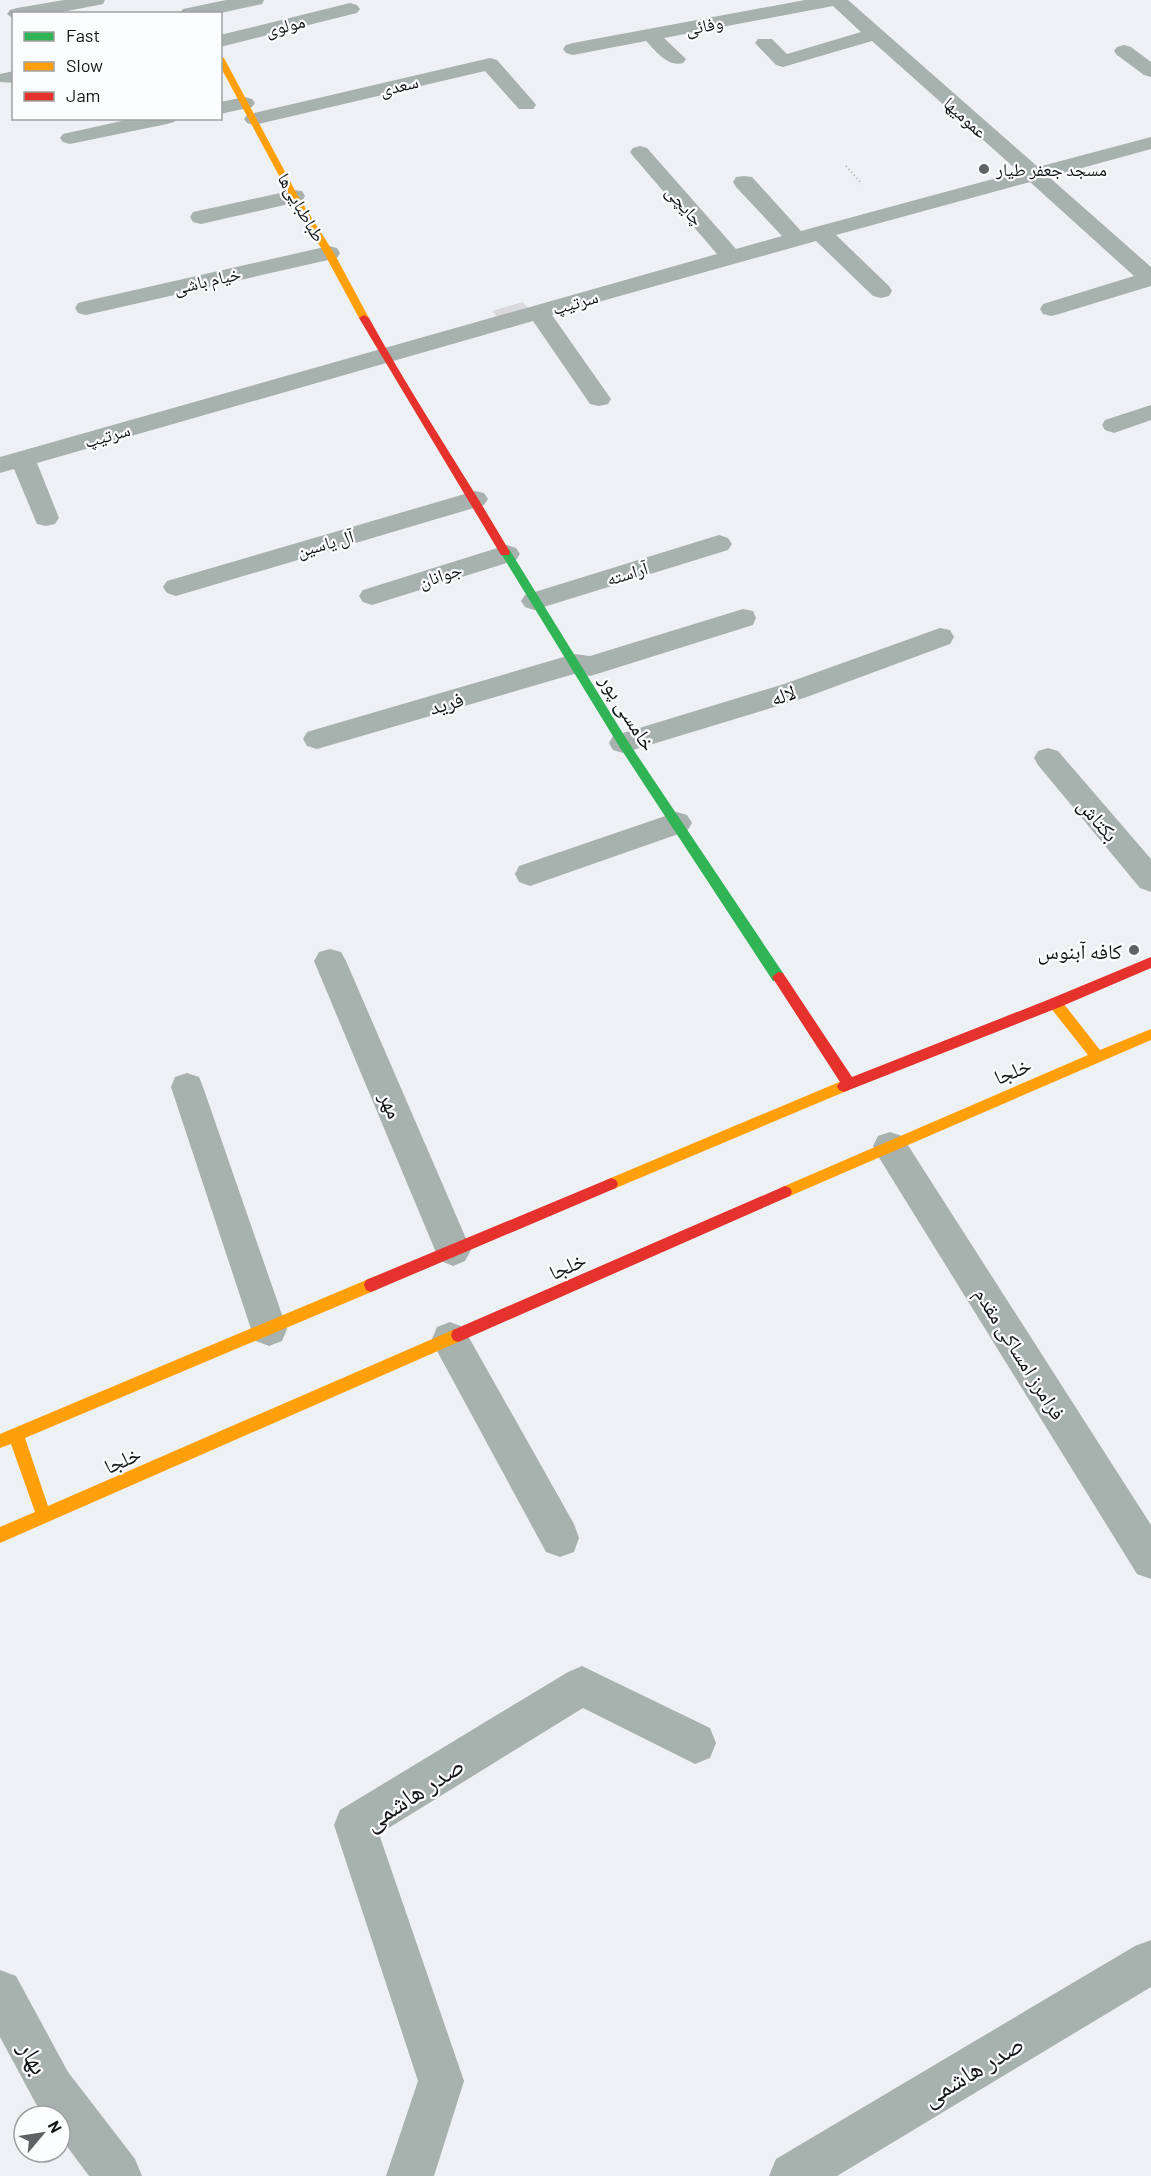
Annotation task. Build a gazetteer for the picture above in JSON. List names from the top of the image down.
{
  "streets": {
    "main road": ["طباطبایی‌ها", "خامسی پور", "خلجا"],
    "street": [
      "مولوی",
      "وفائی",
      "سعدی",
      "عمومیها",
      "چایچی",
      "خیام باشی",
      "سرتیپ",
      "آل یاسین",
      "آراسته",
      "جوانان",
      "لاله",
      "فرید",
      "بکتاش",
      "مهر",
      "فرامرز امساکی مقدم",
      "صدر هاشمی",
      "بهار"
    ]
  },
  "crossings": [
    ["وفائی", "عمومیها"],
    ["سعدی", "طباطبایی‌ها"],
    ["عمومیها", "سرتیپ"],
    ["چایچی", "سرتیپ"],
    ["طباطبایی‌ها", "خیام باشی"],
    ["طباطبایی‌ها", "سرتیپ"],
    ["طباطبایی‌ها", "خامسی پور"],
    ["سرتیپ", "خامسی پور"],
    ["آل یاسین", "خامسی پور"],
    ["آراسته", "خامسی پور"],
    ["جوانان", "خامسی پور"],
    ["لاله", "خامسی پور"],
    ["فرید", "خامسی پور"],
    ["خلجا", "فرامرز امساکی مقدم"]
  ],
  "places": ["مسجد جعفر طیار", "کافه آبنوس"],
  "legend": ["Fast", "Slow", "Jam"],
  "north": "top right"
}
